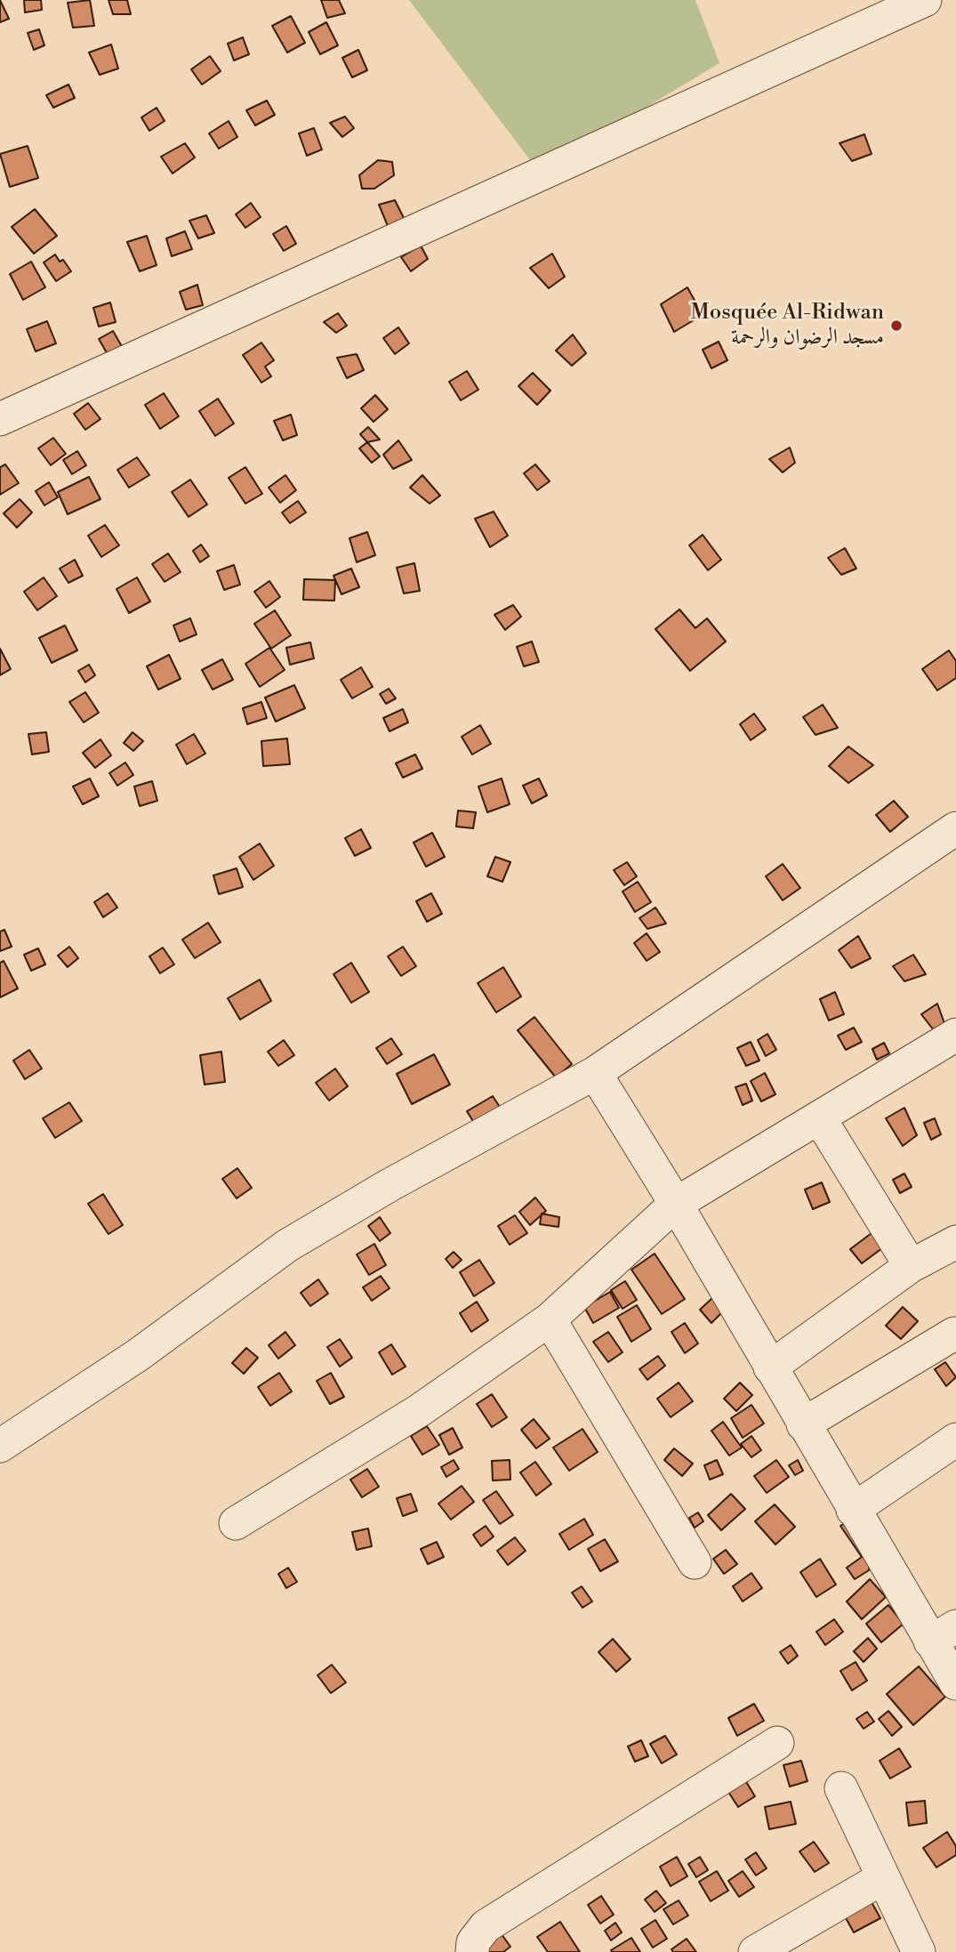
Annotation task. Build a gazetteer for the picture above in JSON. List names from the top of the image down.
{
  "places": ["Mosquée Al-Ridwan مسجد الرضوان والرحمة"]
}
